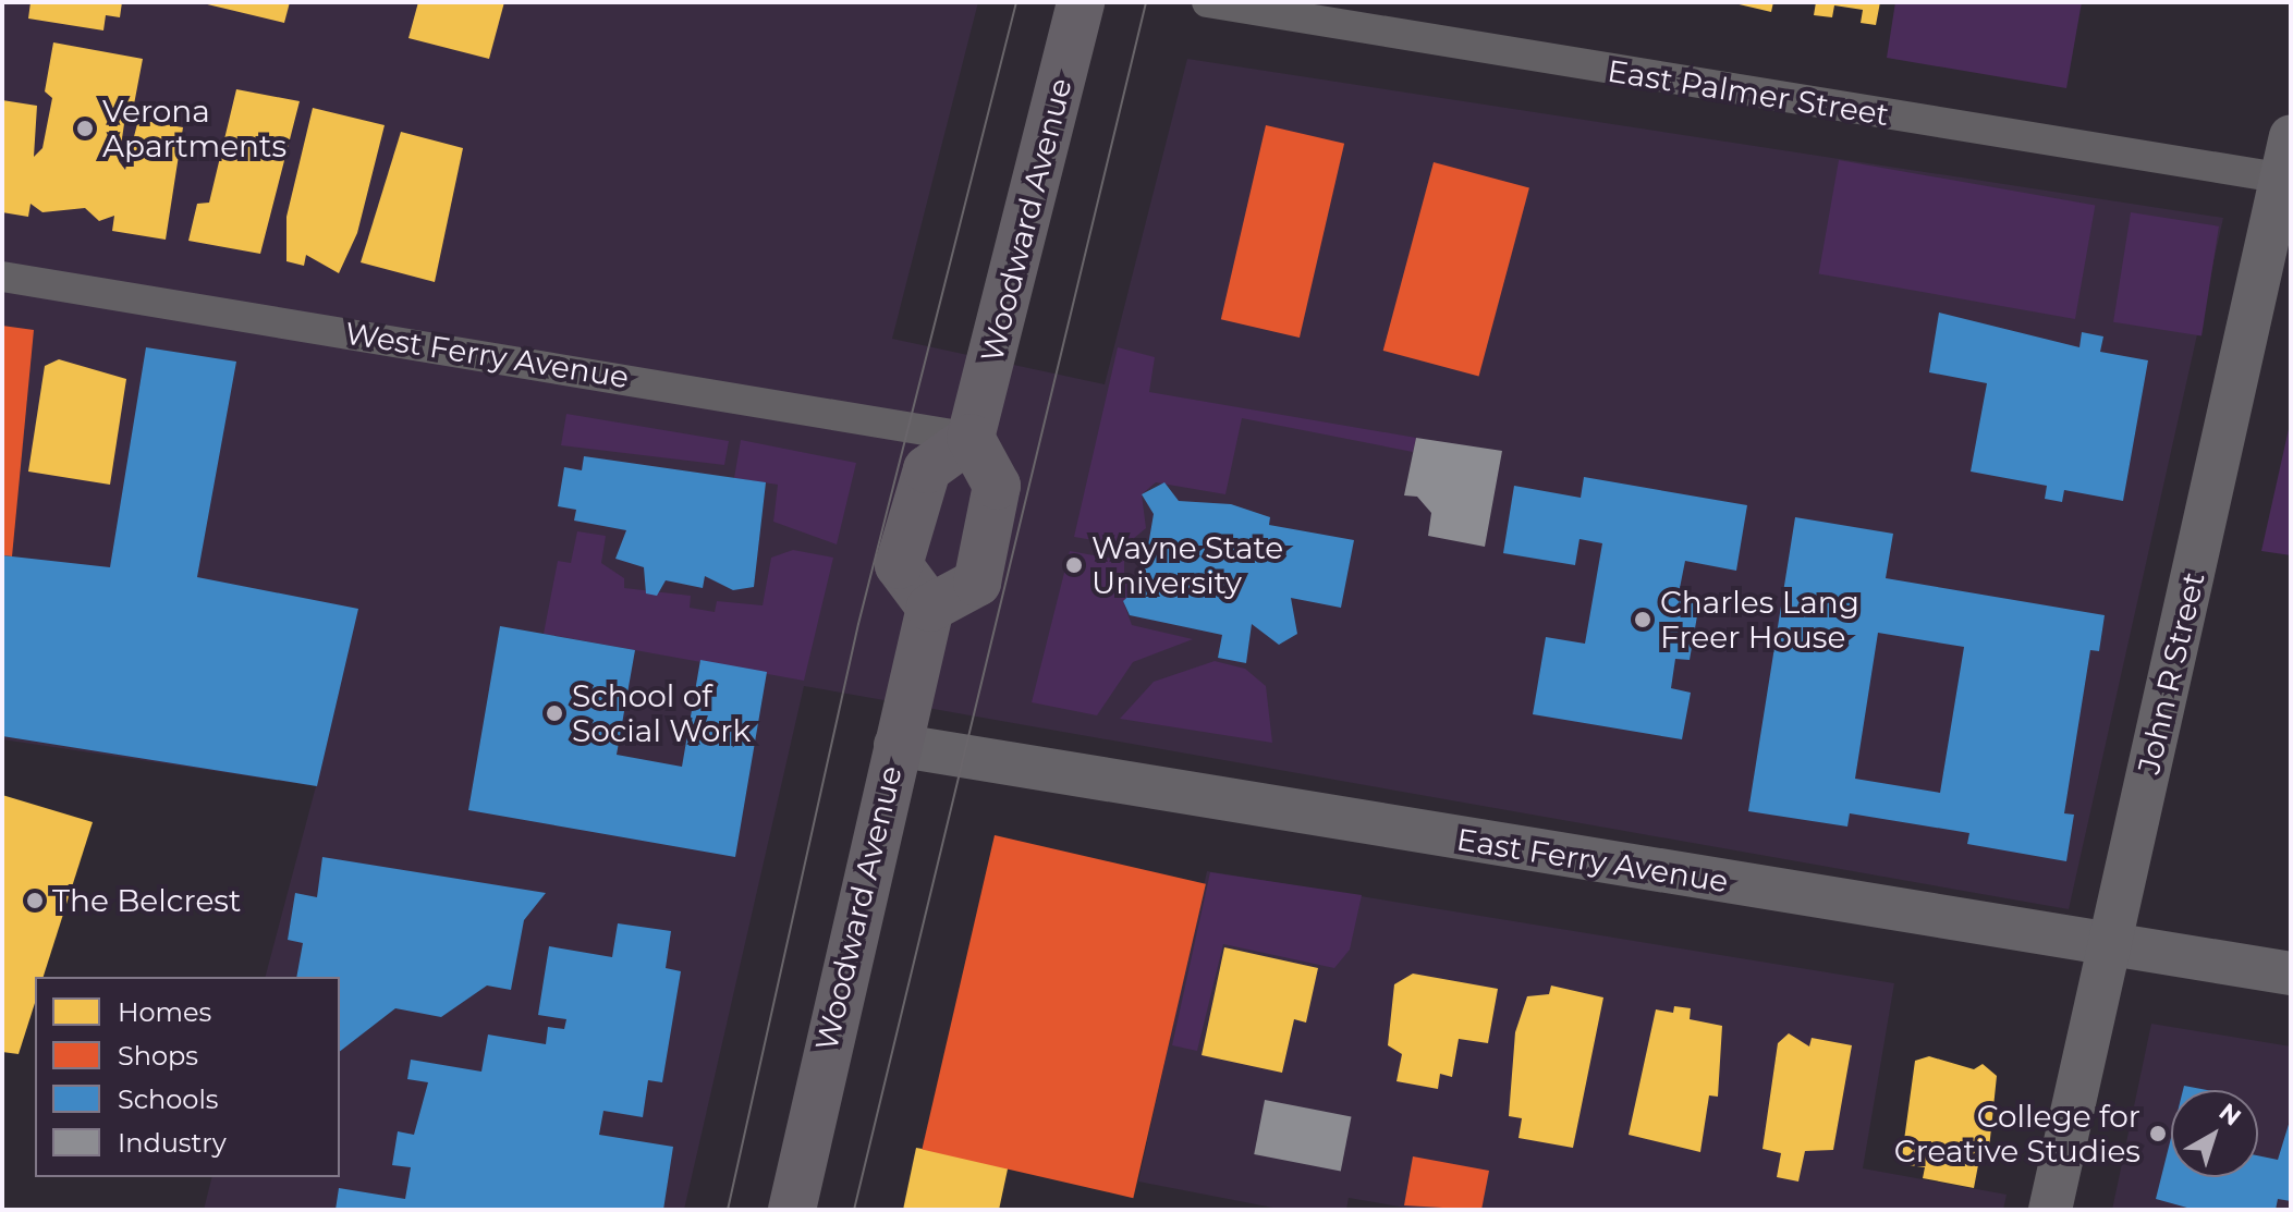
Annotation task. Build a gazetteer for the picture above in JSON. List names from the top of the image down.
{
  "streets": {
    "main road": ["Woodward Avenue"],
    "street": [
      "East Palmer Street",
      "West Ferry Avenue",
      "John R Street",
      "East Ferry Avenue"
    ]
  },
  "crossings": [
    ["East Palmer Street", "John R Street"],
    ["Woodward Avenue", "West Ferry Avenue"],
    ["Woodward Avenue", "East Ferry Avenue"],
    ["John R Street", "East Ferry Avenue"]
  ],
  "places": [
    "Verona Apartments",
    "Wayne State University",
    "Charles Lang Freer House",
    "School of Social Work",
    "The Belcrest",
    "College for Creative Studies"
  ],
  "legend": [
    "Homes",
    "Shops",
    "Schools",
    "Industry"
  ],
  "north": "top right"
}
